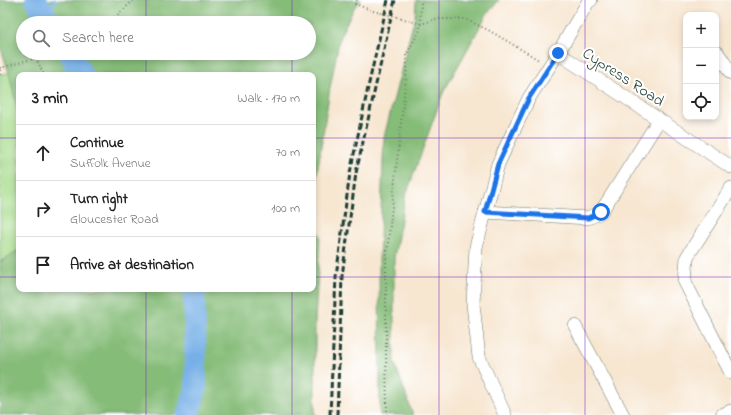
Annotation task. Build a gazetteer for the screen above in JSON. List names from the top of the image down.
{
  "streets": {
    "street": ["Cypress Road"]
  },
  "page": {
    "map_buttons": ["+", "−"],
    "search": "Search here",
    "heading": ["3 min", "Walk · 170 m"],
    "list": [
      ["Continue", "Suffolk Avenue", "70 m"],
      ["Turn right", "Gloucester Road", "100 m"],
      "Arrive at destination"
    ]
  }
}
